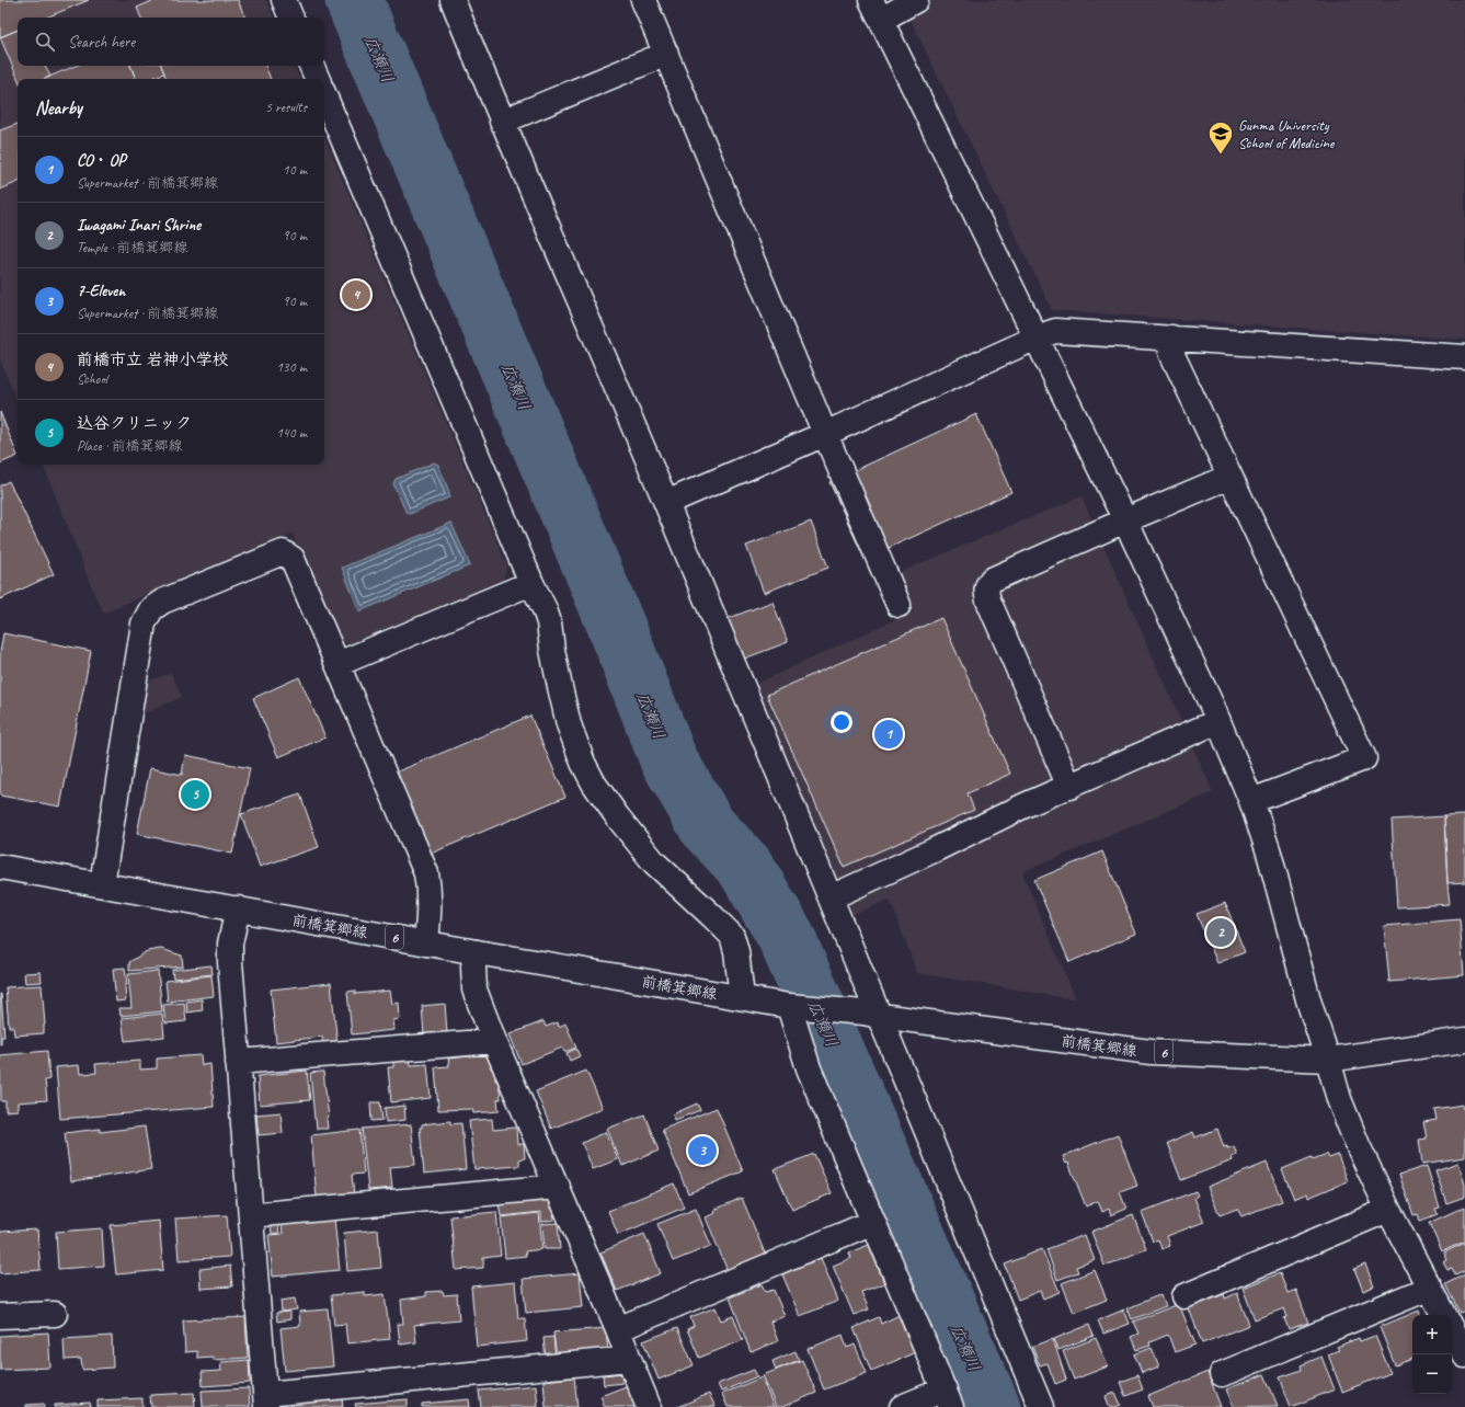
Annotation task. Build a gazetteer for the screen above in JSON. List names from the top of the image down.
{
  "streets": {
    "street": ["前橋箕郷線", "6"]
  },
  "crossings": [
    ["前橋箕郷線", "6"]
  ],
  "water": ["広瀬川"],
  "places": {
    "school or university": ["Gunma University School of Medicine"]
  },
  "page": {
    "search": "Search here",
    "heading": ["Nearby", "5 results"],
    "list": [
      {
        "mark": "1",
        "name": "CO・OP",
        "note": "Supermarket · 前橋箕郷線",
        "value": "10 m"
      },
      {
        "mark": "2",
        "name": "Iwagami Inari Shrine",
        "note": "Temple · 前橋箕郷線",
        "value": "90 m"
      },
      {
        "mark": "3",
        "name": "7-Eleven",
        "note": "Supermarket · 前橋箕郷線",
        "value": "90 m"
      },
      {
        "mark": "4",
        "name": "前橋市立 岩神小学校",
        "note": "School",
        "value": "130 m"
      },
      {
        "mark": "5",
        "name": "込谷クリニック",
        "note": "Place · 前橋箕郷線",
        "value": "140 m"
      }
    ],
    "pins": [
      "4",
      "1",
      "5",
      "2",
      "3"
    ],
    "map_buttons": ["+", "−"]
  }
}
